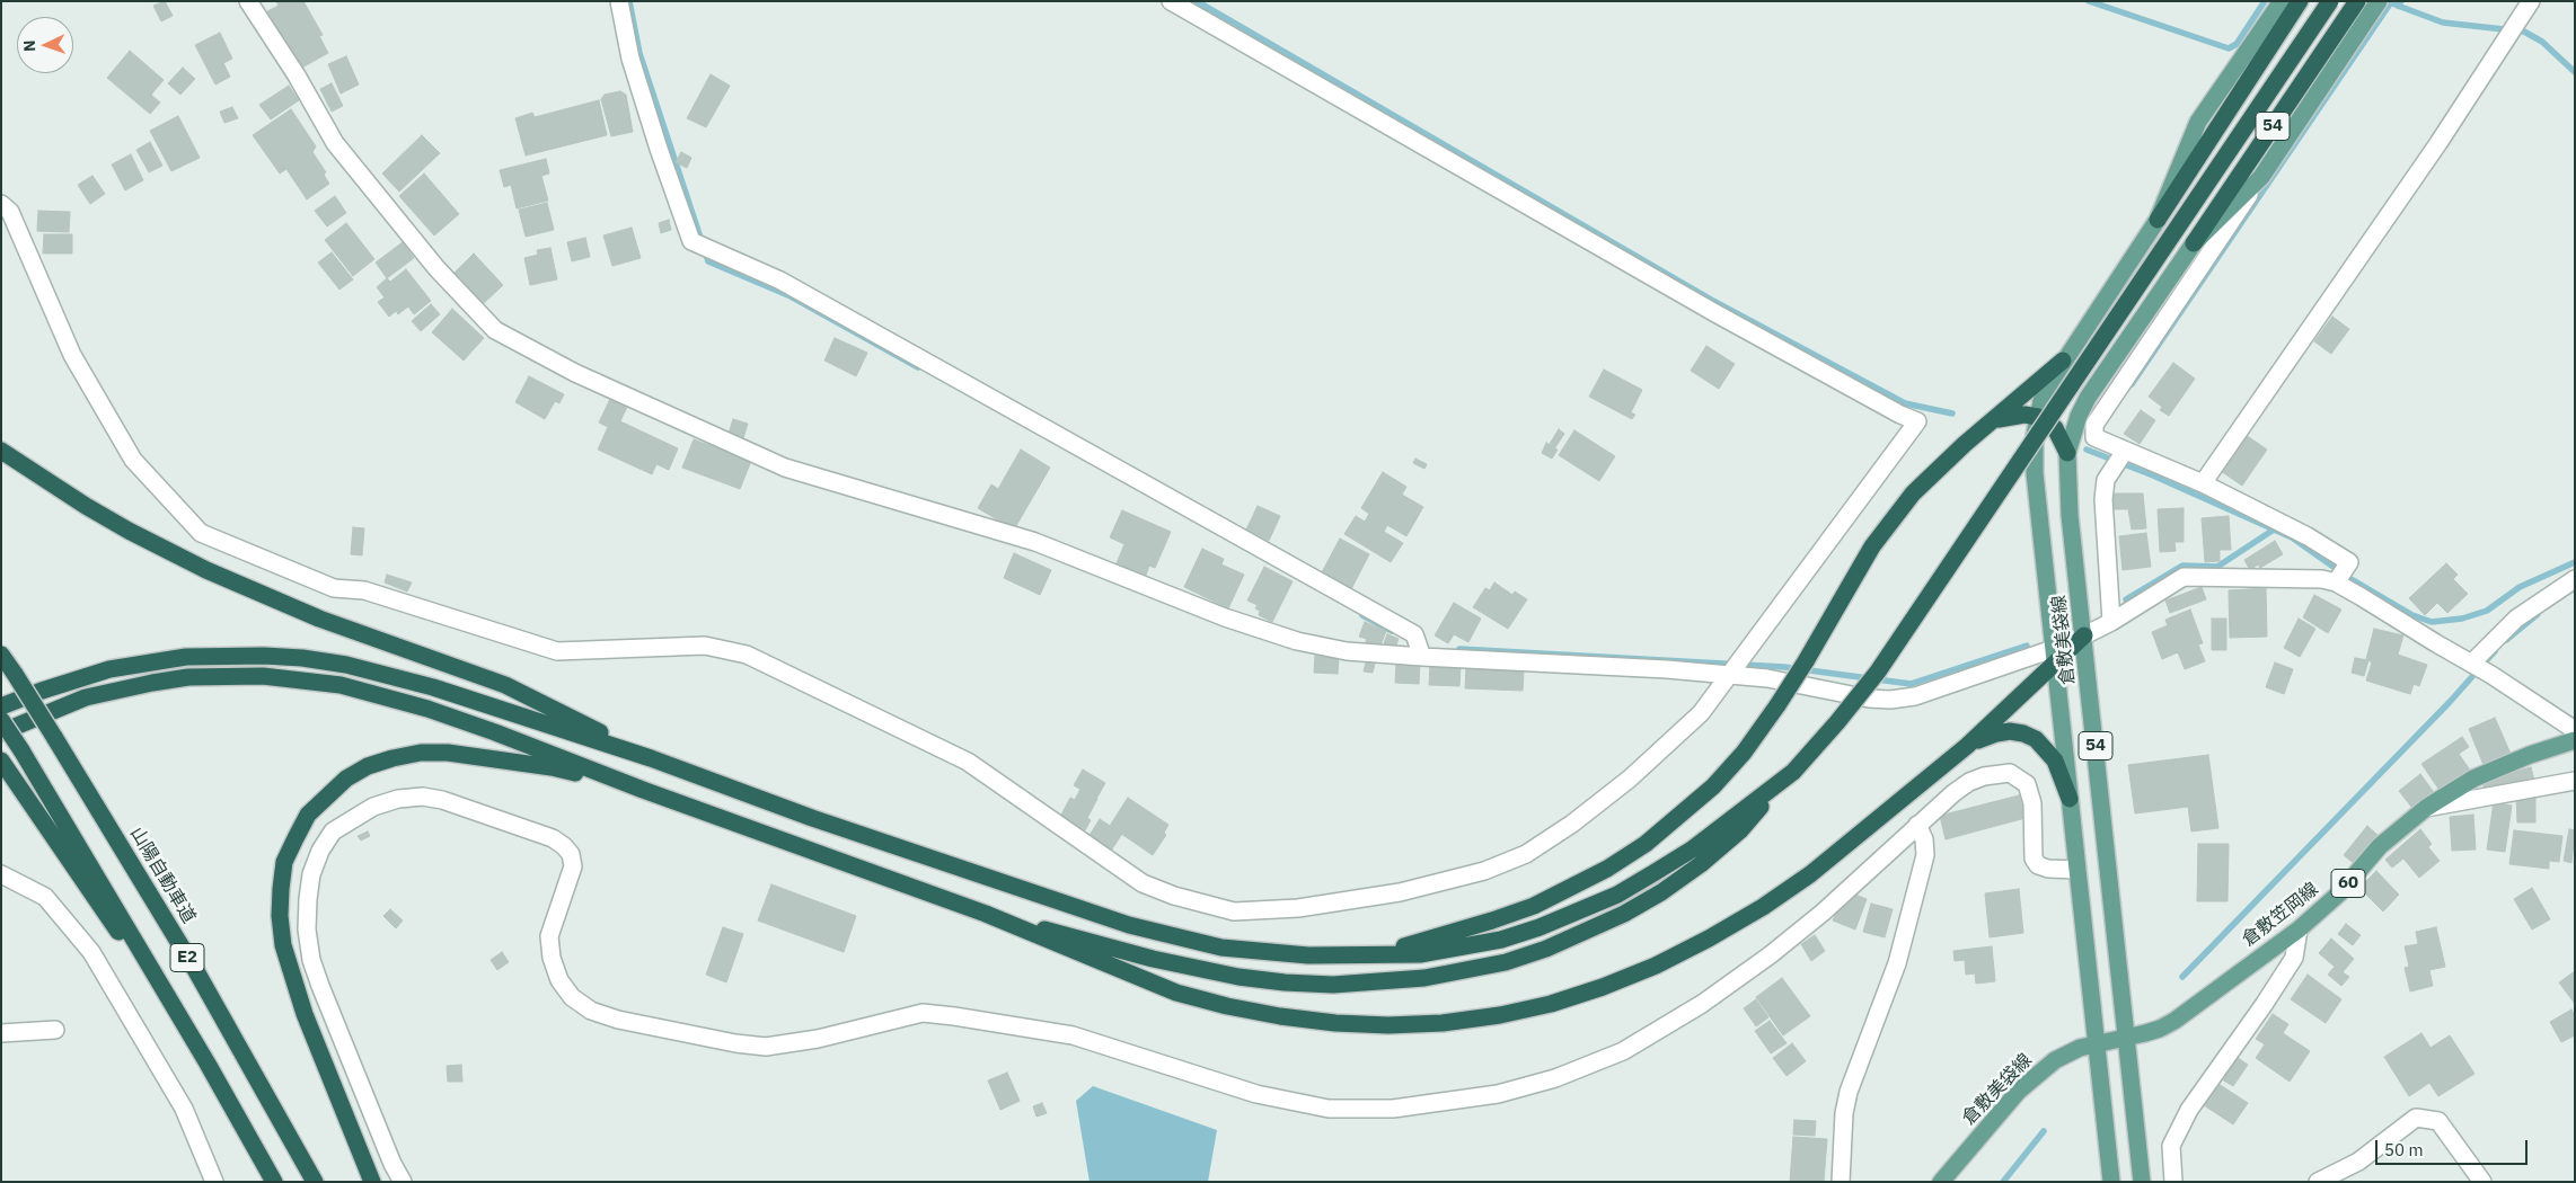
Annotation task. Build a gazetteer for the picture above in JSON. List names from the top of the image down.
{
  "streets": {
    "highway": ["54", "山陽自動車道", "E2"],
    "main road": ["倉敷美袋線", "60", "倉敷笠岡線"]
  },
  "crossings": [
    ["54", "倉敷美袋線"],
    ["倉敷美袋線", "倉敷笠岡線"]
  ],
  "scale_bar": "50 m",
  "north": "left"
}
